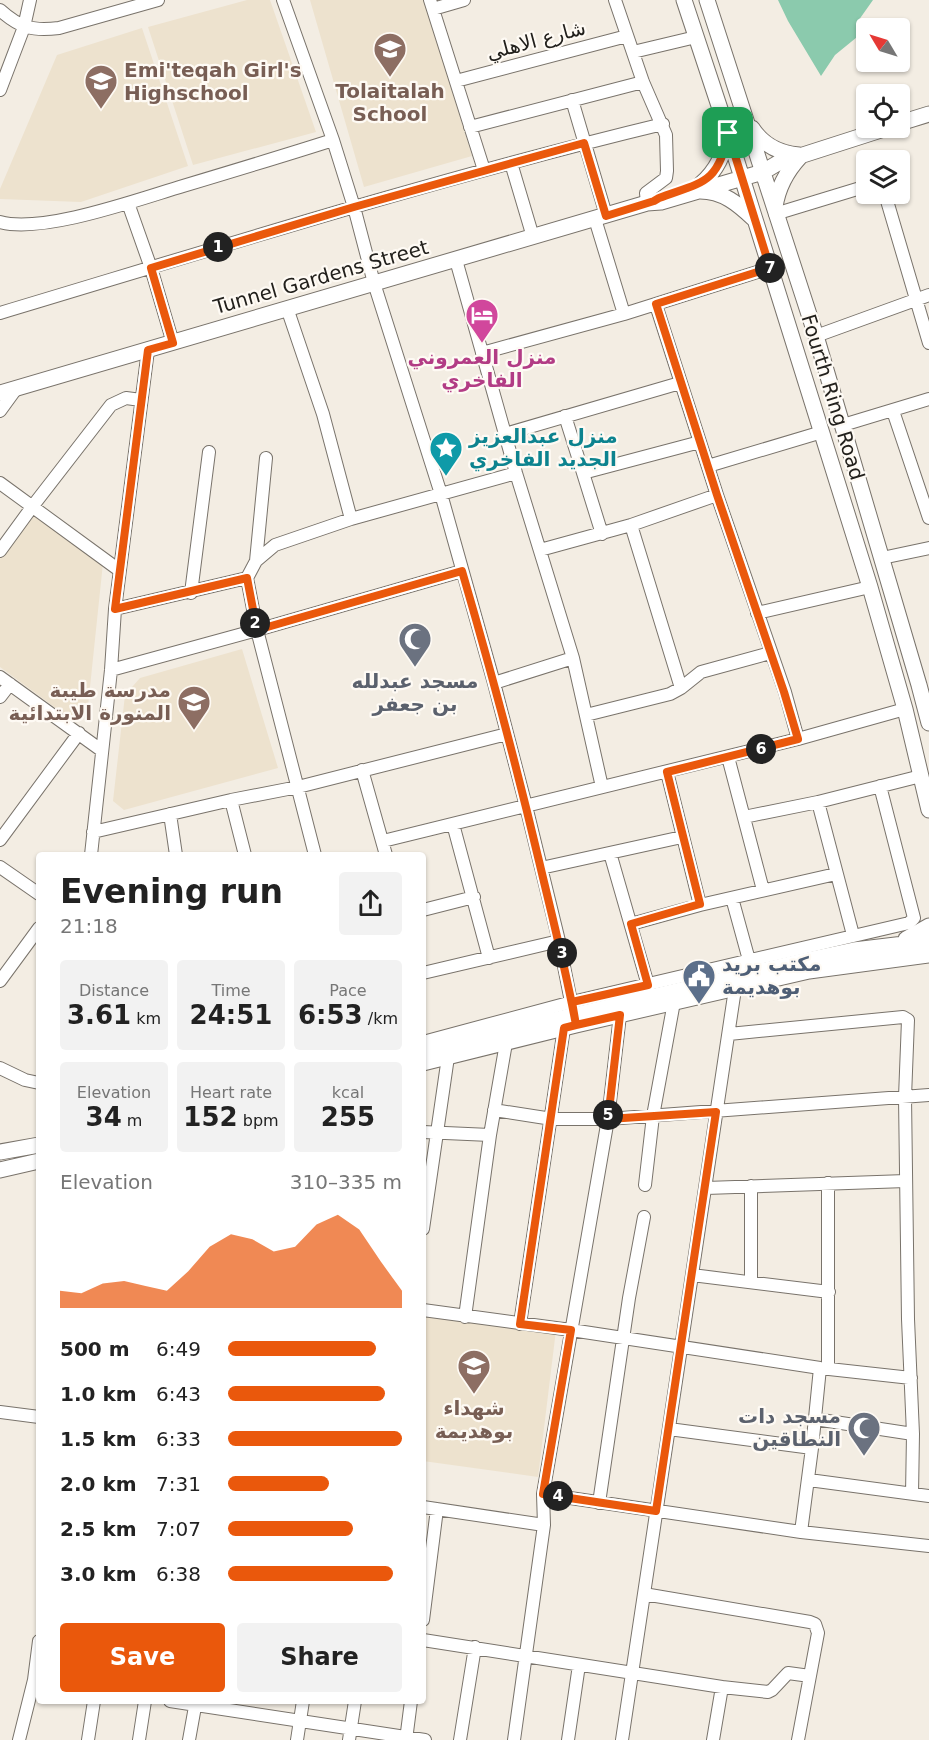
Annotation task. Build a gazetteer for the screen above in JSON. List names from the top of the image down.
{
  "streets": {
    "main road": ["Tunnel Gardens Street", "Fourth Ring Road"],
    "street": ["شارع الاهلي"]
  },
  "crossings": [
    ["Tunnel Gardens Street", "Fourth Ring Road"]
  ],
  "places": {
    "school or university": [
      "Tolaitalah School",
      "Emi'teqah Girl's Highschool",
      "مدرسة طيبة المنورة الابتدائية",
      "شهداء بوهديمة"
    ],
    "hotel": ["منزل العمروني الفاخري"],
    "place": ["منزل عبدالعزيز الجديد الفاخري"],
    "mosque": ["مسجد عبدلله بن جعفر", "مسجد دات النطاقين"],
    "public building": ["مكتب بريد بوهديمة"]
  },
  "north": "top left",
  "page": {
    "pins": [
      "1",
      "7",
      "2",
      "6",
      "3",
      "5",
      "4"
    ],
    "heading": ["Evening run", "21:18"],
    "stats": [
      ["Distance", "3.61 km"],
      ["Time", "24:51"],
      ["Pace", "6:53 /km"],
      ["Elevation", "34 m"],
      ["Heart rate", "152 bpm"],
      ["kcal", "255"]
    ],
    "chart": ["Elevation", "310–335 m"],
    "list": [
      {
        "name": "500 m",
        "note": "6:49"
      },
      {
        "name": "1.0 km",
        "note": "6:43"
      },
      {
        "name": "1.5 km",
        "note": "6:33"
      },
      {
        "name": "2.0 km",
        "note": "7:31"
      },
      {
        "name": "2.5 km",
        "note": "7:07"
      },
      {
        "name": "3.0 km",
        "note": "6:38"
      }
    ],
    "buttons": ["Save", "Share"]
  }
}
